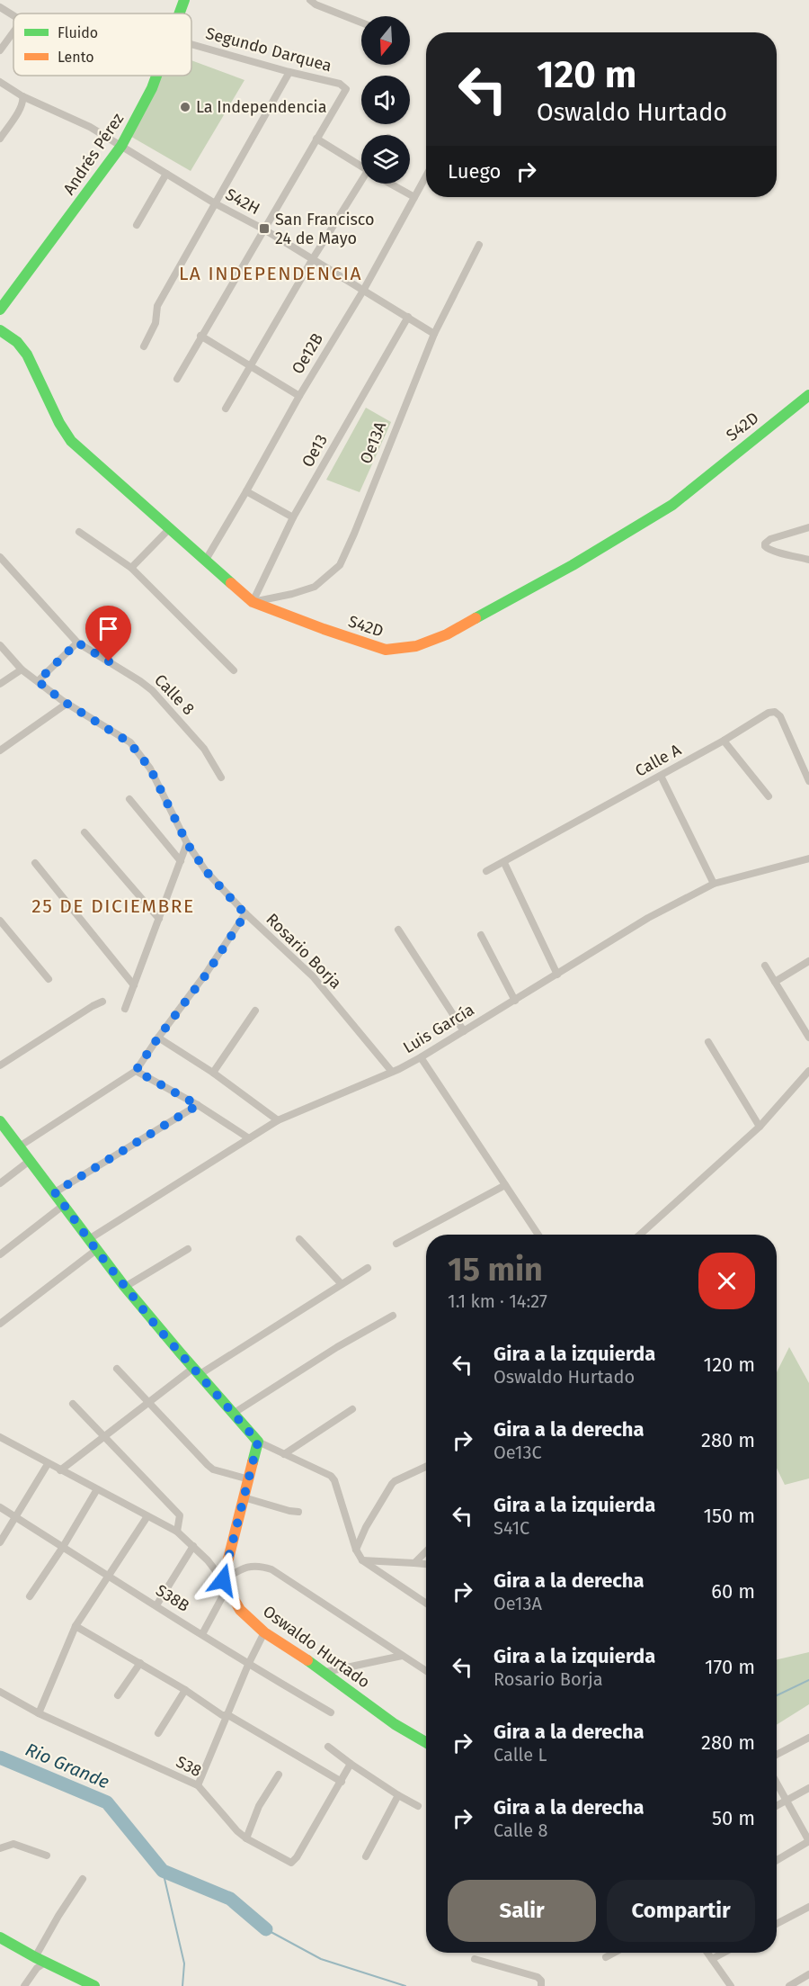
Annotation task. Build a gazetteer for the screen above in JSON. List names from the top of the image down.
{
  "streets": {
    "street": [
      "Segundo Darquea",
      "Andrés Pérez",
      "S42H",
      "Oe12B",
      "S42D",
      "Oe13A",
      "Oe13",
      "Calle 8",
      "Calle A",
      "Rosario Borja",
      "Luis García",
      "S38B",
      "Oswaldo Hurtado",
      "S38"
    ]
  },
  "crossings": [
    ["Segundo Darquea", "S42H"],
    ["Andrés Pérez", "S42H"],
    ["S42H", "Oe12B"],
    ["S42H", "Oe13A"],
    ["S42H", "Oe13"],
    ["Oe12B", "S42D"],
    ["S42D", "Oe13A"],
    ["S42D", "Oe13"],
    ["Oe13A", "Oe13"],
    ["Rosario Borja", "Luis García"]
  ],
  "districts": ["LA INDEPENDENCIA", "25 DE DICIEMBRE"],
  "water": ["Rio Grande"],
  "places": {
    "other": ["La Independencia"],
    "transit": ["San Francisco 24 de Mayo"]
  },
  "legend": ["Fluido", "Lento"],
  "north": "bottom",
  "page": {
    "turn": ["120 m", "Oswaldo Hurtado"],
    "then": "Luego",
    "heading": ["15 min", "1.1 km · 14:27"],
    "list": [
      {
        "name": "Gira a la izquierda",
        "note": "Oswaldo Hurtado",
        "value": "120 m"
      },
      {
        "name": "Gira a la derecha",
        "note": "Oe13C",
        "value": "280 m"
      },
      {
        "name": "Gira a la izquierda",
        "note": "S41C",
        "value": "150 m"
      },
      {
        "name": "Gira a la derecha",
        "note": "Oe13A",
        "value": "60 m"
      },
      {
        "name": "Gira a la izquierda",
        "note": "Rosario Borja",
        "value": "170 m"
      },
      {
        "name": "Gira a la derecha",
        "note": "Calle L",
        "value": "280 m"
      },
      {
        "name": "Gira a la derecha",
        "note": "Calle 8",
        "value": "50 m"
      }
    ],
    "buttons": ["Salir", "Compartir"]
  }
}
